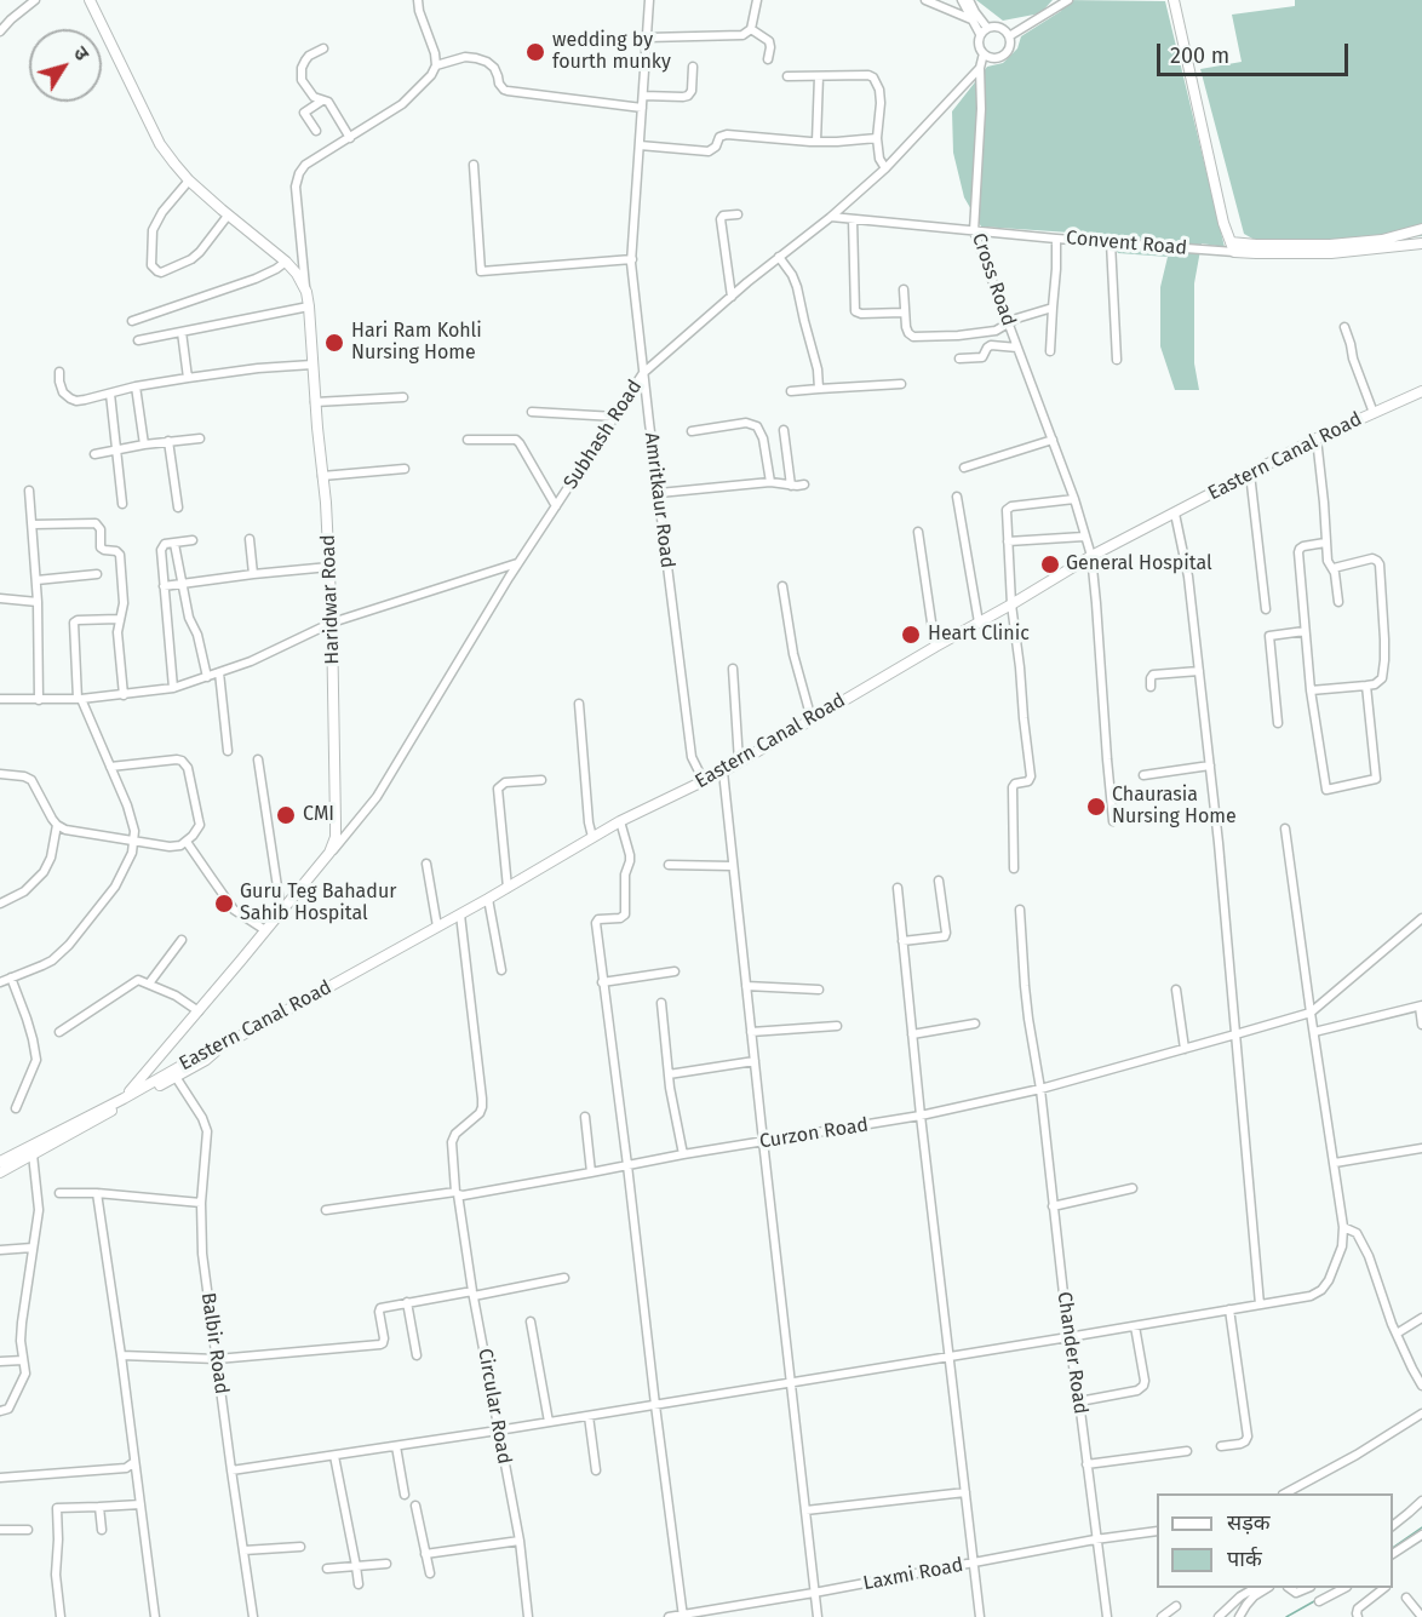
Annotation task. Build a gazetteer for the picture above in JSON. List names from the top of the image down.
{
  "streets": {
    "main road": ["Convent Road", "Eastern Canal Road", "Haridwar Road"],
    "street": [
      "Cross Road",
      "Subhash Road",
      "Amritkaur Road",
      "Curzon Road",
      "Balbir Road",
      "Chander Road",
      "Circular Road",
      "Laxmi Road"
    ]
  },
  "crossings": [
    ["Convent Road", "Cross Road"],
    ["Convent Road", "Subhash Road"],
    ["Cross Road", "Subhash Road"],
    ["Cross Road", "Eastern Canal Road"],
    ["Subhash Road", "Amritkaur Road"],
    ["Subhash Road", "Haridwar Road"],
    ["Eastern Canal Road", "Amritkaur Road"],
    ["Curzon Road", "Chander Road"],
    ["Curzon Road", "Circular Road"],
    ["Chander Road", "Laxmi Road"]
  ],
  "places": [
    "wedding by fourth munky",
    "Hari Ram Kohli Nursing Home",
    "General Hospital",
    "Heart Clinic",
    "Chaurasia Nursing Home",
    "CMI",
    "Guru Teg Bahadur Sahib Hospital"
  ],
  "legend": ["सड़क", "पार्क"],
  "scale_bar": "200 m",
  "north": "top right"
}
